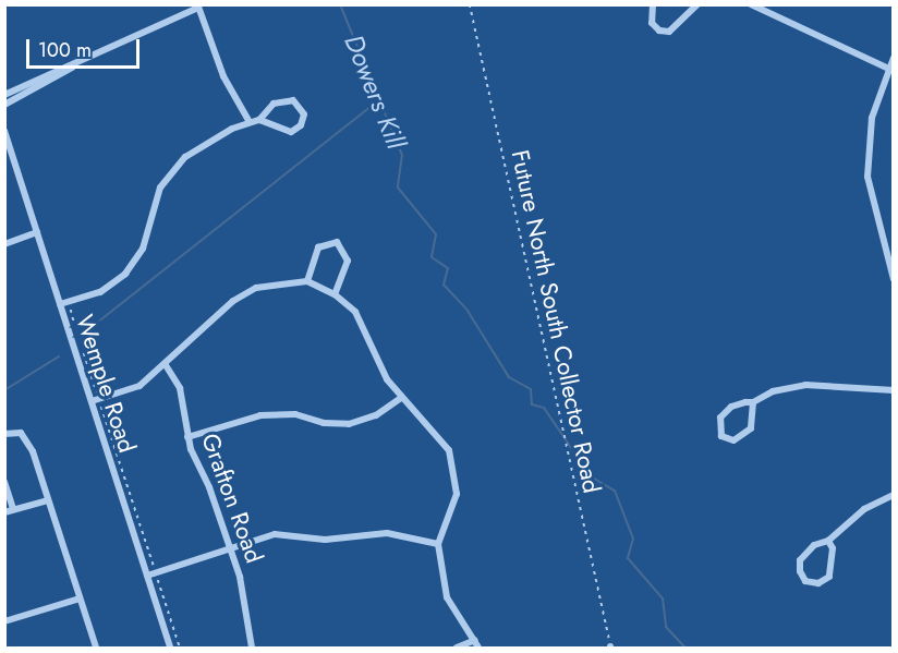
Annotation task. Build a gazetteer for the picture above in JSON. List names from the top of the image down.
{
  "streets": {
    "street": ["Wemple Road", "Grafton Road"],
    "path": ["Future North South Collector Road"]
  },
  "water": ["Dowers Kill"],
  "scale_bar": "100 m"
}
